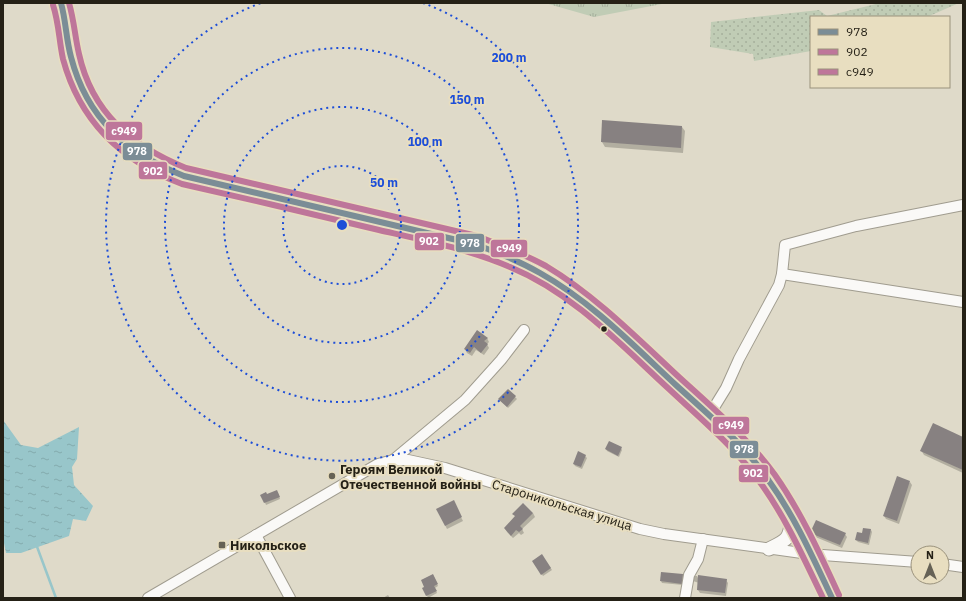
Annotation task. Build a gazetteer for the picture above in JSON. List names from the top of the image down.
{
  "streets": {
    "street": ["Староникольская улица"]
  },
  "places": {
    "other": ["Героям Великой Отечественной войны"],
    "transit": ["Никольское"]
  },
  "lines": ["transit line 978", "transit line с949", "transit line 902"],
  "legend": ["978", "902", "с949"],
  "north": "top",
  "rings": [
    "200 m",
    "150 m",
    "100 m",
    "50 m"
  ]
}
